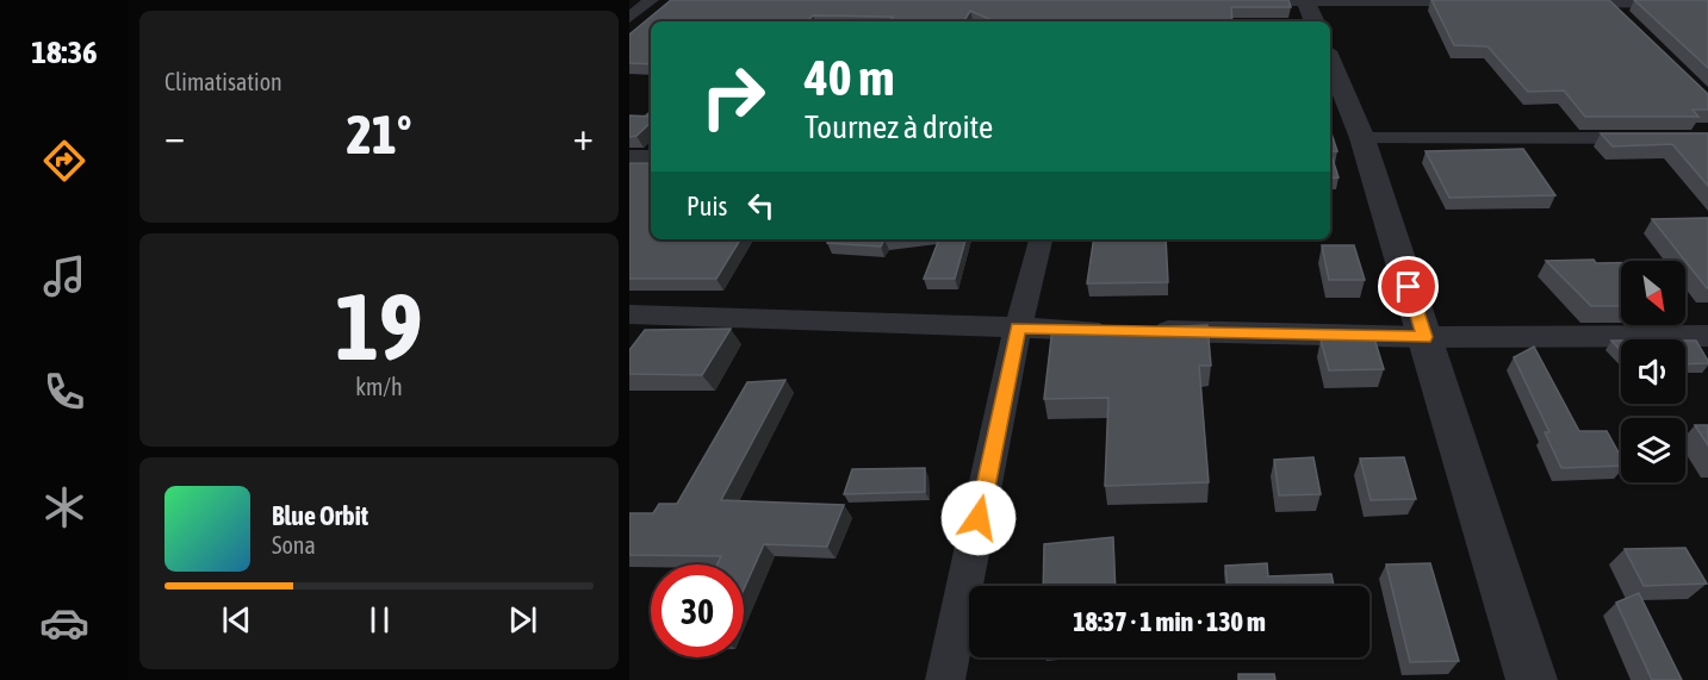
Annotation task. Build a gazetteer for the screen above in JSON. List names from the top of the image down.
{
  "north": "bottom right",
  "page": {
    "tabs": "18:36",
    "tile": [
      "Climatisation",
      ["19", "km/h"]
    ],
    "turn": ["40 m", "Tournez à droite"],
    "heat": ["−", "21°", "+"],
    "then": "Puis",
    "song": ["Blue Orbit", "Sona"],
    "limit": "30",
    "trip": "18:37 · 1 min · 130 m"
  }
}
